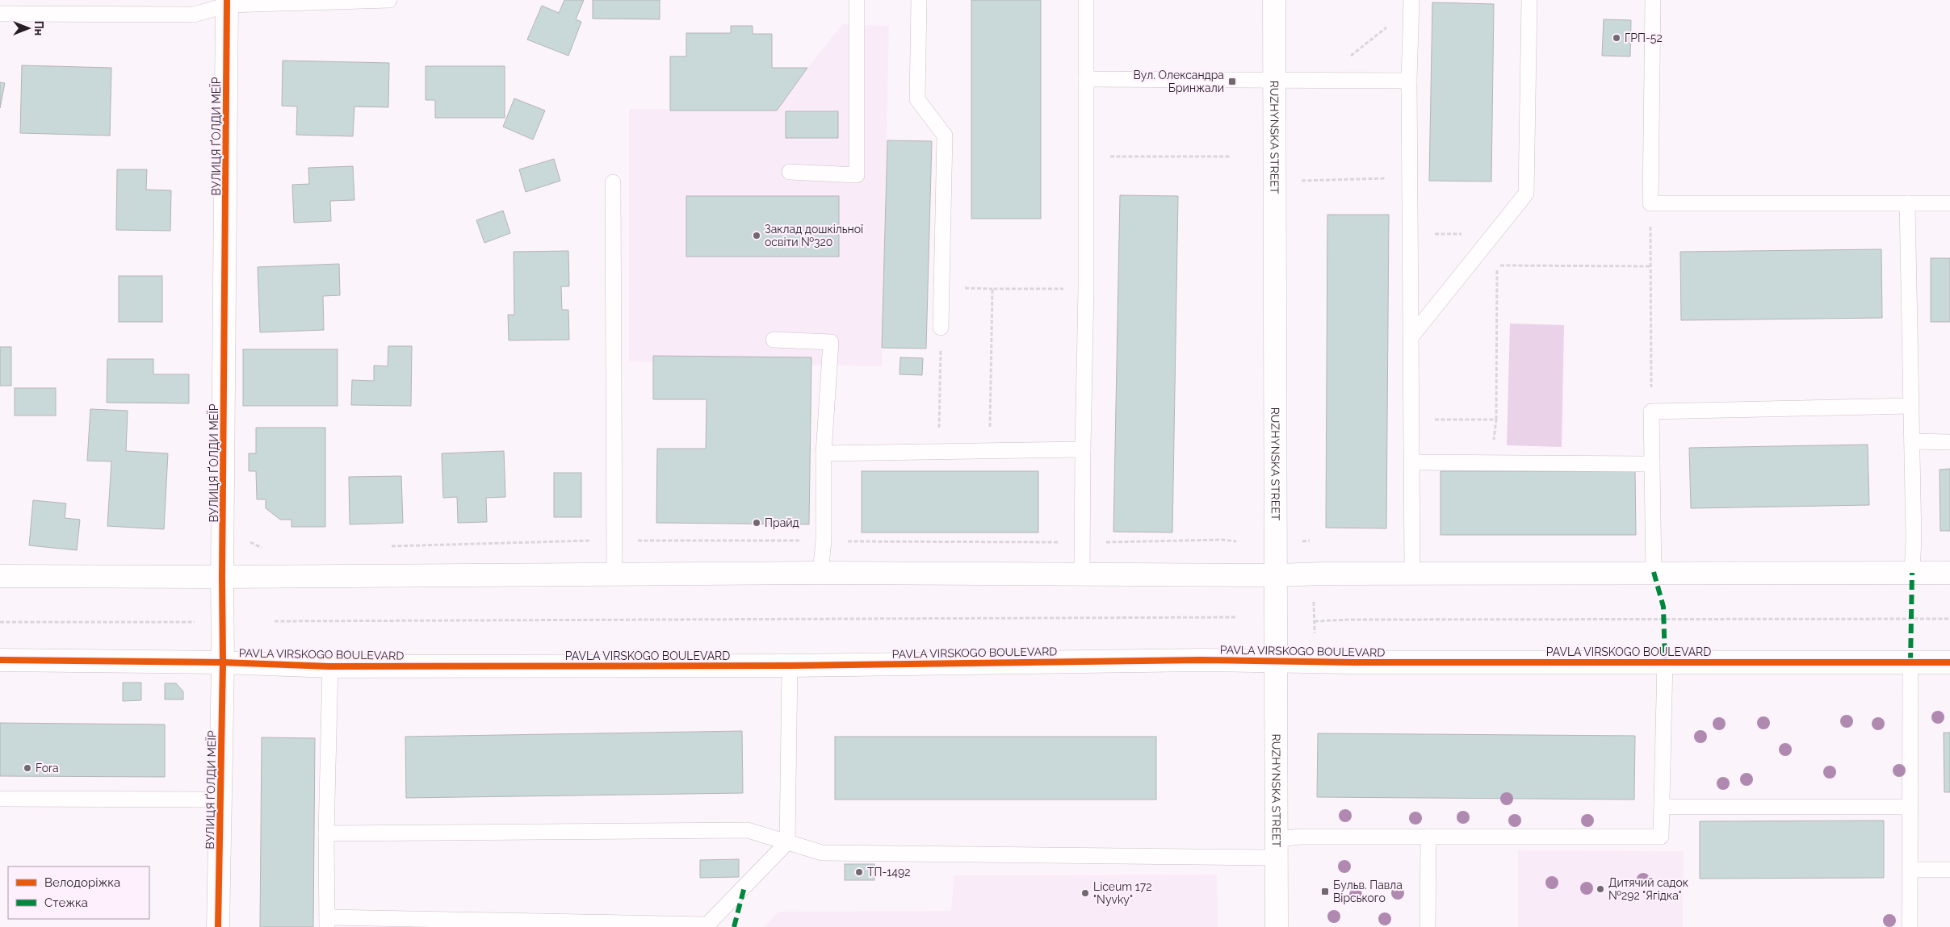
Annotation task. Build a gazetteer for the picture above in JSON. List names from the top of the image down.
{
  "streets": {
    "street": ["ВУЛИЦЯ ҐОЛДИ МЕЇР", "RUZHYNSKA STREET", "PAVLA VIRSKOGO BOULEVARD"]
  },
  "crossings": [
    ["ВУЛИЦЯ ҐОЛДИ МЕЇР", "PAVLA VIRSKOGO BOULEVARD"],
    ["RUZHYNSKA STREET", "PAVLA VIRSKOGO BOULEVARD"]
  ],
  "places": {
    "other": [
      "ГРП-52",
      "Заклад дошкільної освіти №320",
      "Прайд",
      "Fora",
      "ТП-1492",
      "Дитячий садок №292 \"Ягідка\"",
      "Liceum 172 \"Nyvky\""
    ],
    "transit": ["Вул. Олександра Бринжали", "Бульв. Павла Вірського"]
  },
  "legend": ["Велодоріжка", "Стежка"],
  "north": "right"
}
